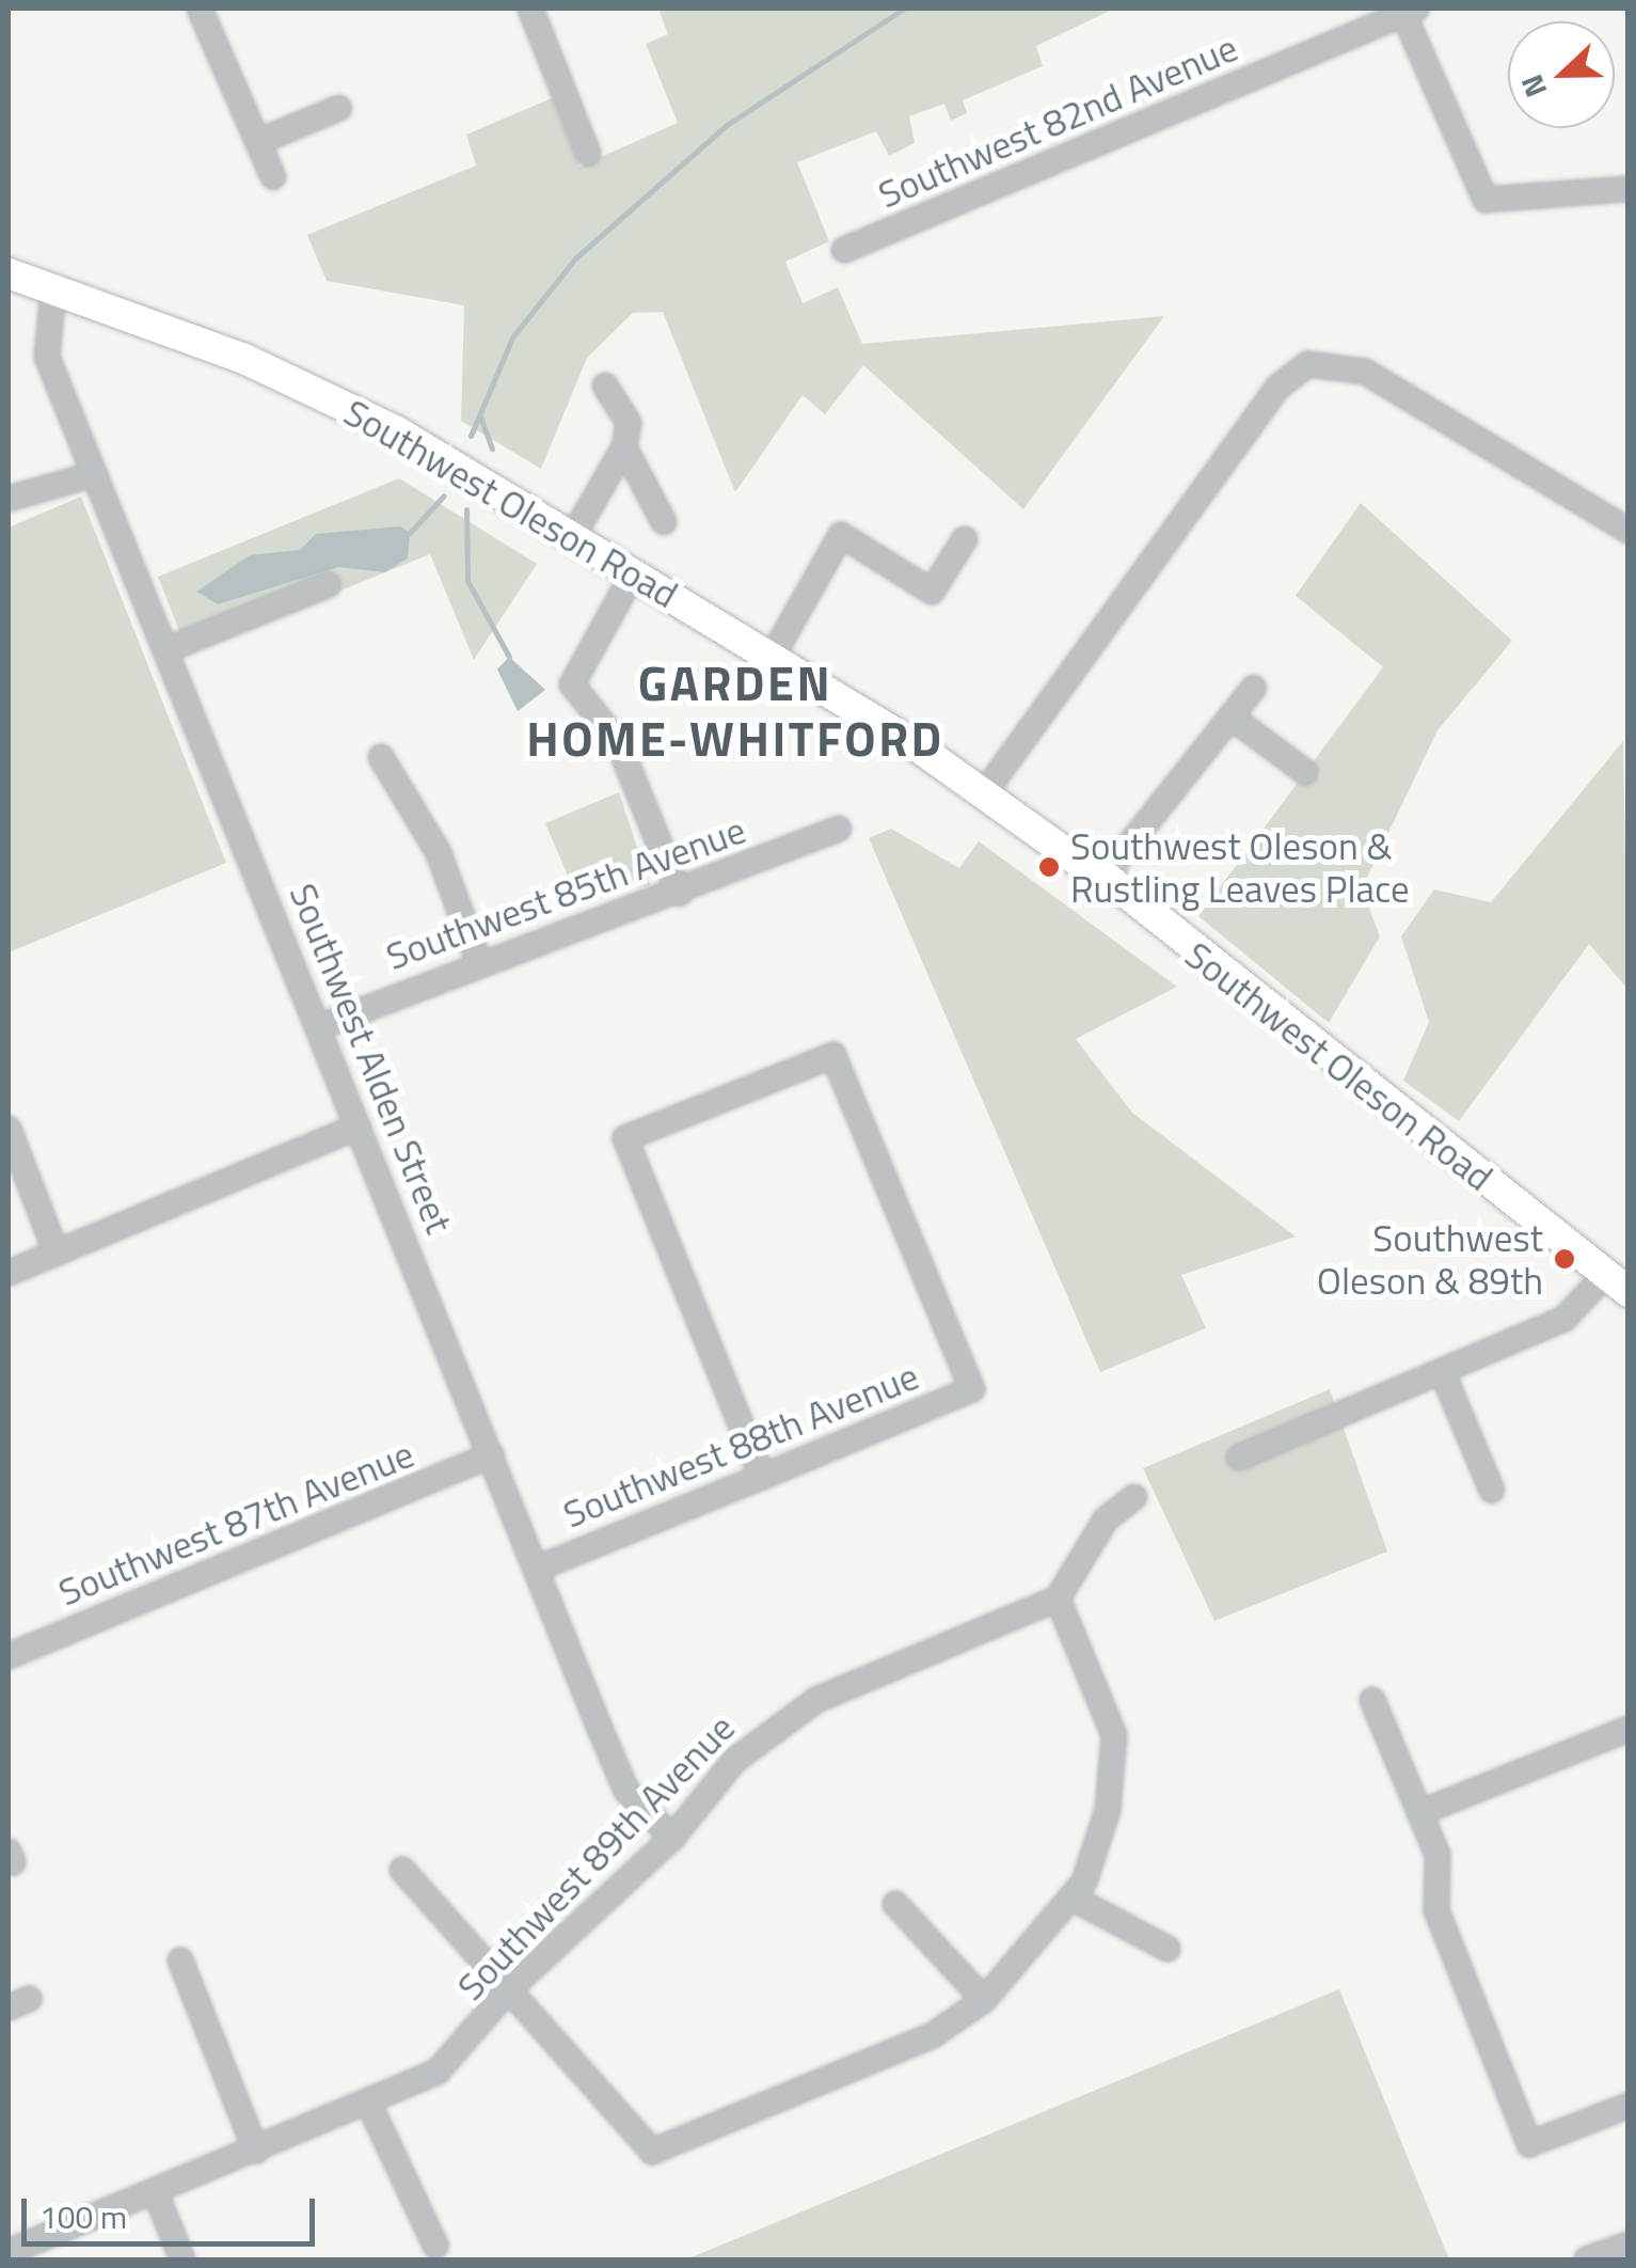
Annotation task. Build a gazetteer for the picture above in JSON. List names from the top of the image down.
{
  "streets": {
    "main road": ["Southwest Oleson Road"],
    "street": [
      "Southwest 82nd Avenue",
      "Southwest 85th Avenue",
      "Southwest Alden Street",
      "Southwest 88th Avenue",
      "Southwest 87th Avenue",
      "Southwest 89th Avenue"
    ]
  },
  "crossings": [
    ["Southwest Oleson Road", "Southwest Alden Street"],
    ["Southwest 85th Avenue", "Southwest Alden Street"],
    ["Southwest Alden Street", "Southwest 88th Avenue"],
    ["Southwest Alden Street", "Southwest 87th Avenue"],
    ["Southwest Alden Street", "Southwest 89th Avenue"]
  ],
  "districts": ["GARDEN HOME-WHITFORD"],
  "places": ["Southwest Oleson & Rustling Leaves Place", "Southwest Oleson & 89th"],
  "scale_bar": "100 m",
  "north": "left"
}
